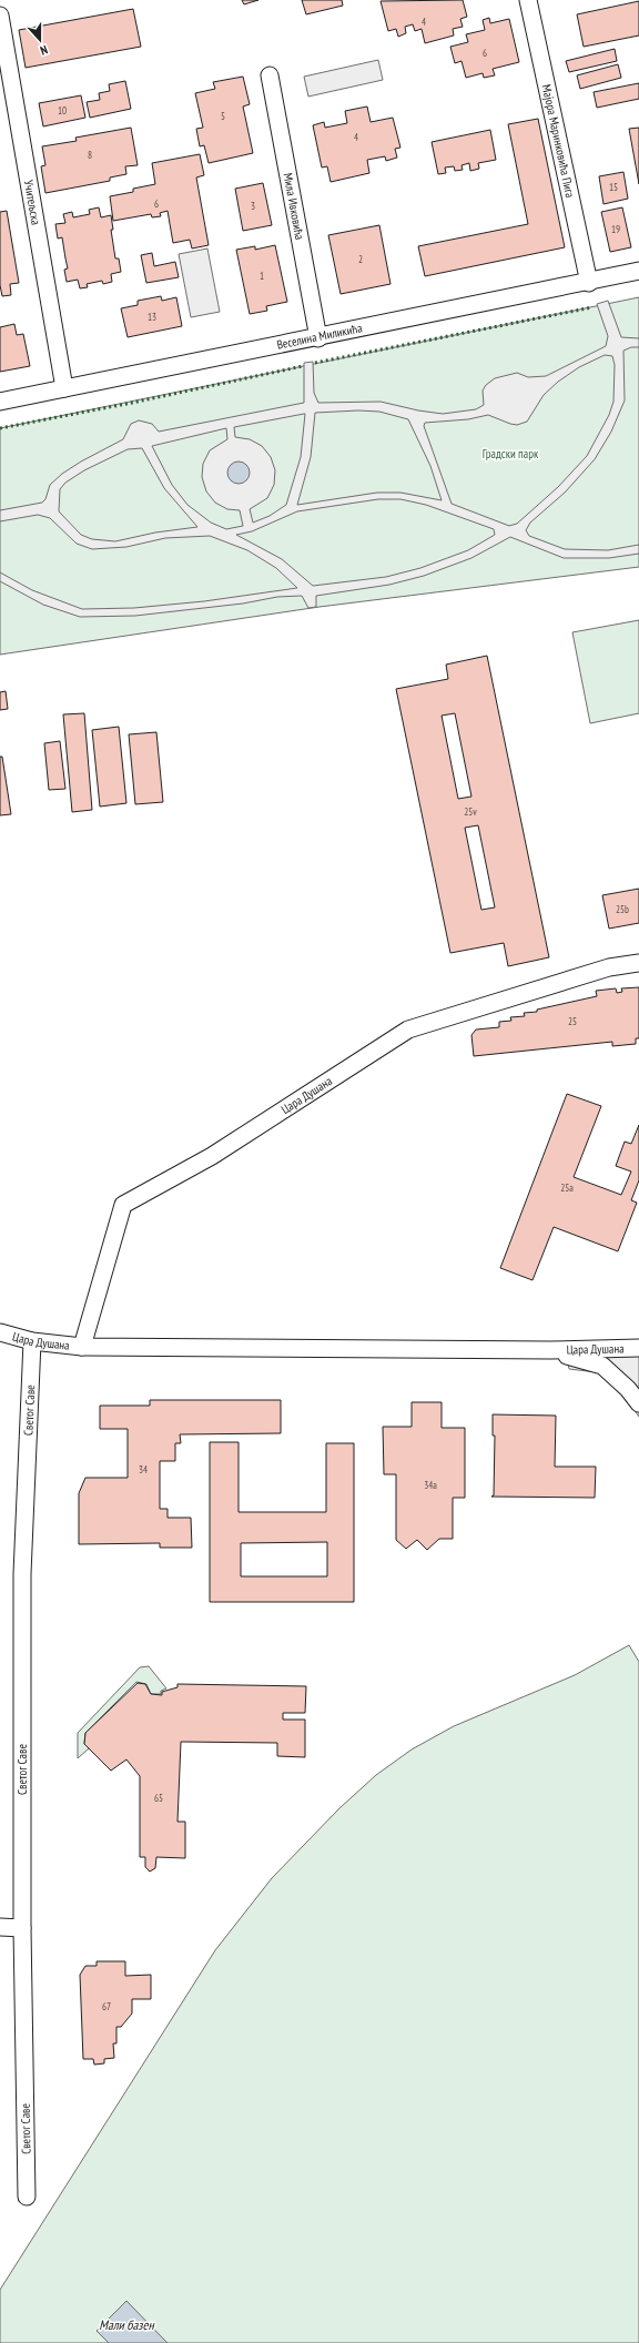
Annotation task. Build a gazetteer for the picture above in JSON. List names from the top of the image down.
{
  "streets": {
    "street": [
      "Мајора Маринковића Пига",
      "Учитељска",
      "Мила Ивковића",
      "Веселина Миликића",
      "Цара Душана",
      "Светог Саве"
    ]
  },
  "crossings": [
    ["Мајора Маринковића Пига", "Веселина Миликића"],
    ["Учитељска", "Веселина Миликића"],
    ["Мила Ивковића", "Веселина Миликића"],
    ["Цара Душана", "Светог Саве"]
  ],
  "water": ["Мали базен"],
  "parks": ["Градски парк"],
  "house_numbers": [
    "4",
    "6",
    "10",
    "5",
    "4",
    "8",
    "15",
    "6",
    "3",
    "19",
    "2",
    "1",
    "13",
    "25v",
    "25b",
    "25",
    "25a",
    "34",
    "34a",
    "65",
    "67"
  ],
  "north": "bottom"
}
